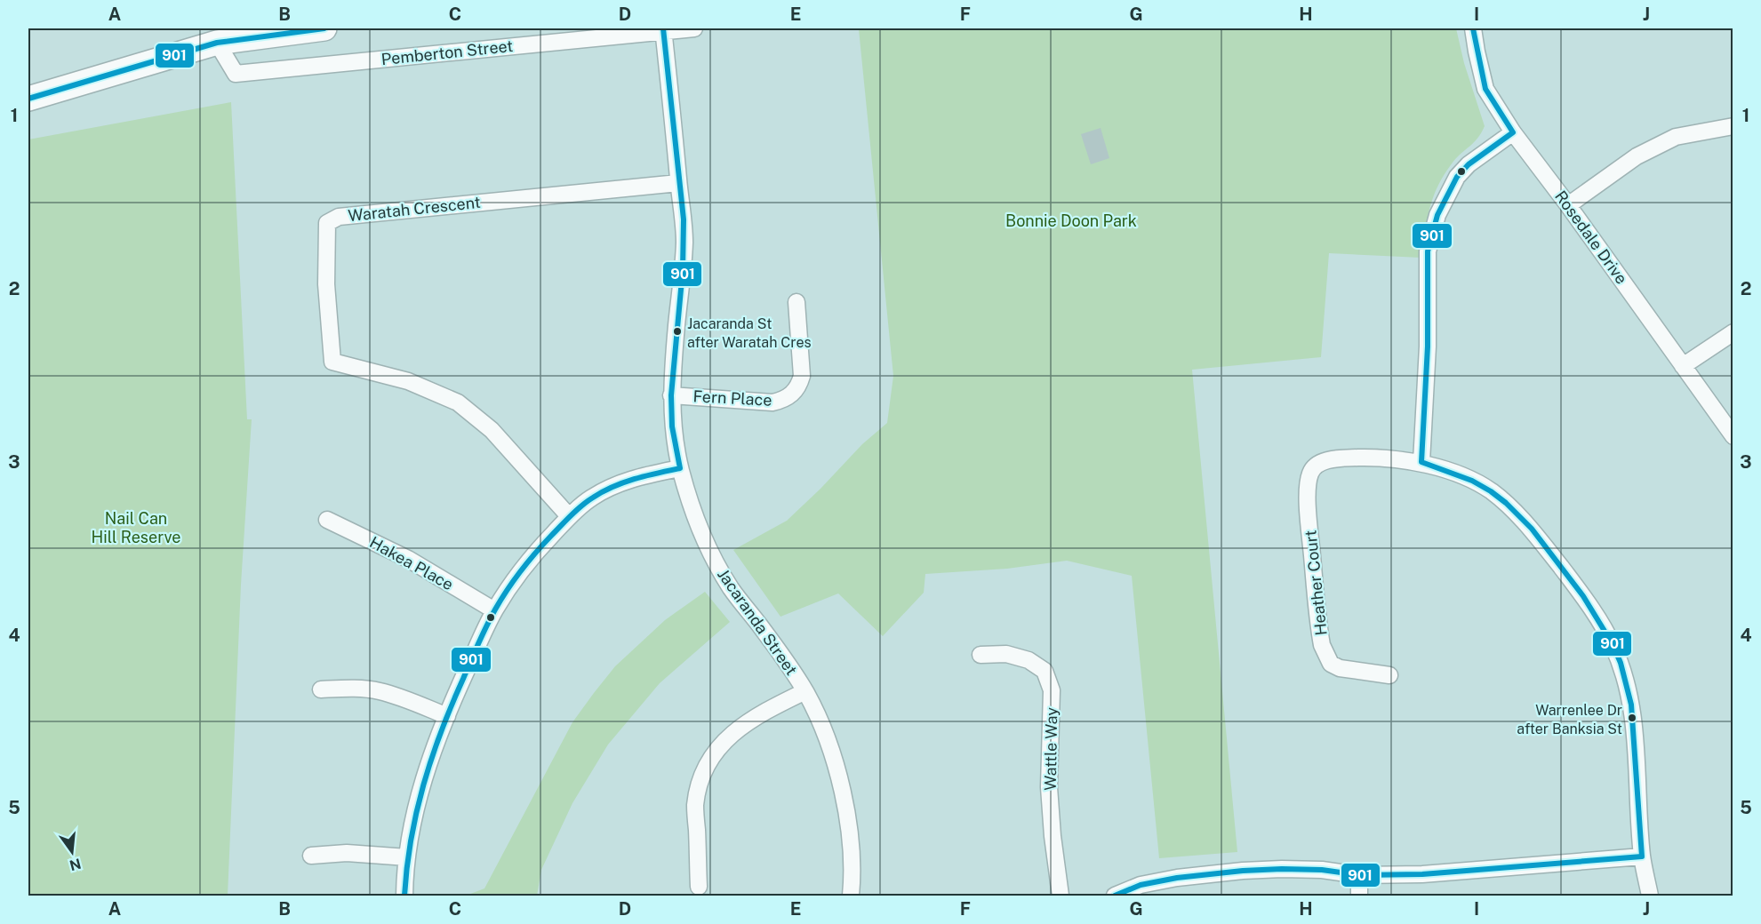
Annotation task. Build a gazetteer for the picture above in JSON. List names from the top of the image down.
{
  "streets": {
    "street": [
      "Pemberton Street",
      "Waratah Crescent",
      "Rosedale Drive",
      "Fern Place",
      "Hakea Place",
      "Heather Court",
      "Jacaranda Street",
      "Wattle Way"
    ]
  },
  "crossings": [
    ["Pemberton Street", "Jacaranda Street"],
    ["Waratah Crescent", "Jacaranda Street"],
    ["Fern Place", "Jacaranda Street"]
  ],
  "parks": ["Bonnie Doon Park", "Nail Can Hill Reserve"],
  "places": ["Jacaranda St after Waratah Cres", "Warrenlee Dr after Banksia St"],
  "lines": ["transit line 901"],
  "north": "bottom",
  "grid": {
    "columns": [
      "A",
      "B",
      "C",
      "D",
      "E",
      "F",
      "G",
      "H",
      "I",
      "J"
    ],
    "rows": [
      "1",
      "2",
      "3",
      "4",
      "5"
    ]
  }
}
